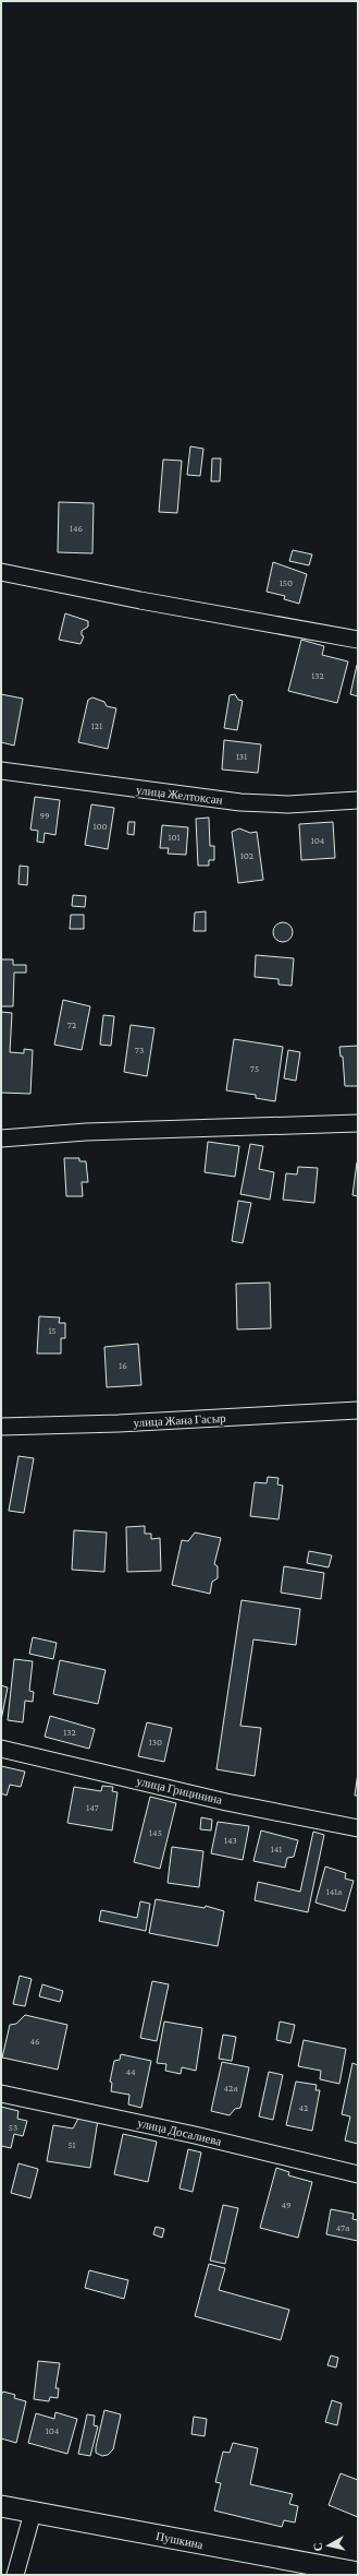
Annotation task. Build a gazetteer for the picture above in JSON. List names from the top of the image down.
{
  "streets": {
    "street": [
      "улица Желтоксан",
      "улица Жана Гасыр",
      "улица Грицинина",
      "улица Досалиева",
      "Пушкина"
    ]
  },
  "house_numbers": [
    "146",
    "150",
    "132",
    "121",
    "131",
    "99",
    "100",
    "101",
    "104",
    "102",
    "72",
    "73",
    "75",
    "15",
    "16",
    "132",
    "130",
    "147",
    "145",
    "143",
    "141",
    "141а",
    "46",
    "44",
    "42а",
    "42",
    "53",
    "51",
    "49",
    "47а",
    "104"
  ],
  "north": "left"
}
